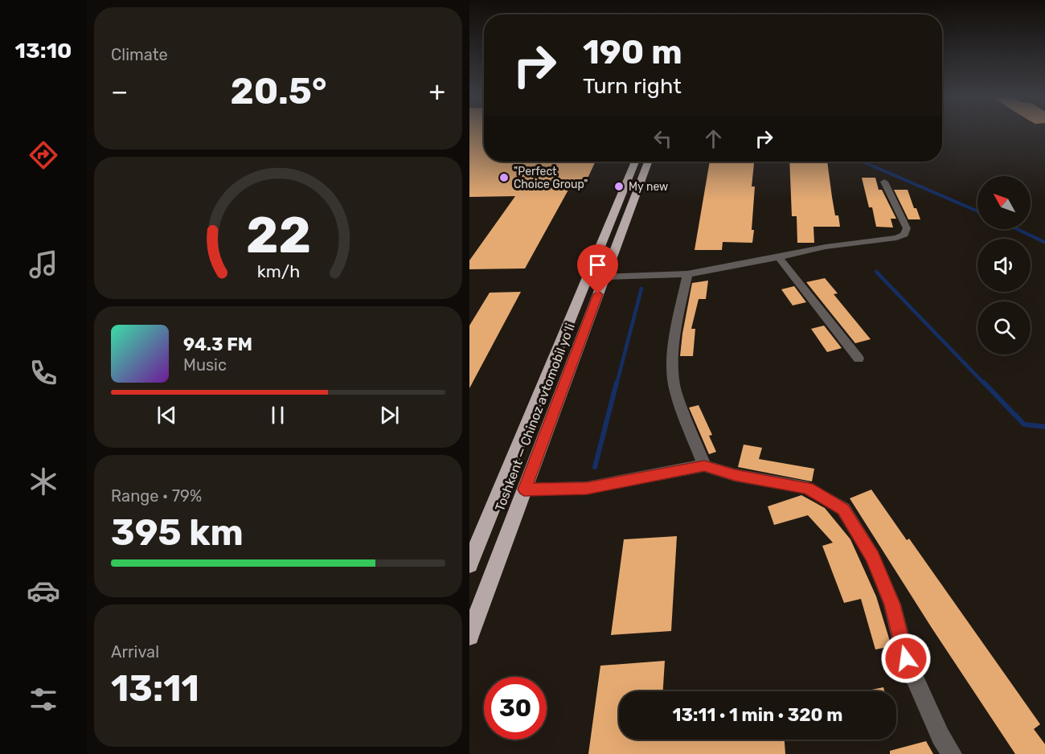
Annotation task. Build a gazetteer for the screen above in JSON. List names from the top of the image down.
{
  "streets": {
    "highway": ["Toshkent — Chinoz avtomobil yoʻli"]
  },
  "places": ["\"Perfect Choice Group\"", "My new"],
  "north": "top left",
  "page": {
    "tabs": "13:10",
    "tile": [
      "Climate",
      ["Range · 79%", "395 km"],
      ["Arrival", "13:11"]
    ],
    "turn": ["190 m", "Turn right"],
    "heat": ["−", "20.5°", "+"],
    "song": ["94.3 FM", "Music"],
    "limit": "30",
    "trip": "13:11 · 1 min · 320 m",
    "gauge": ["22", "km/h"]
  }
}
